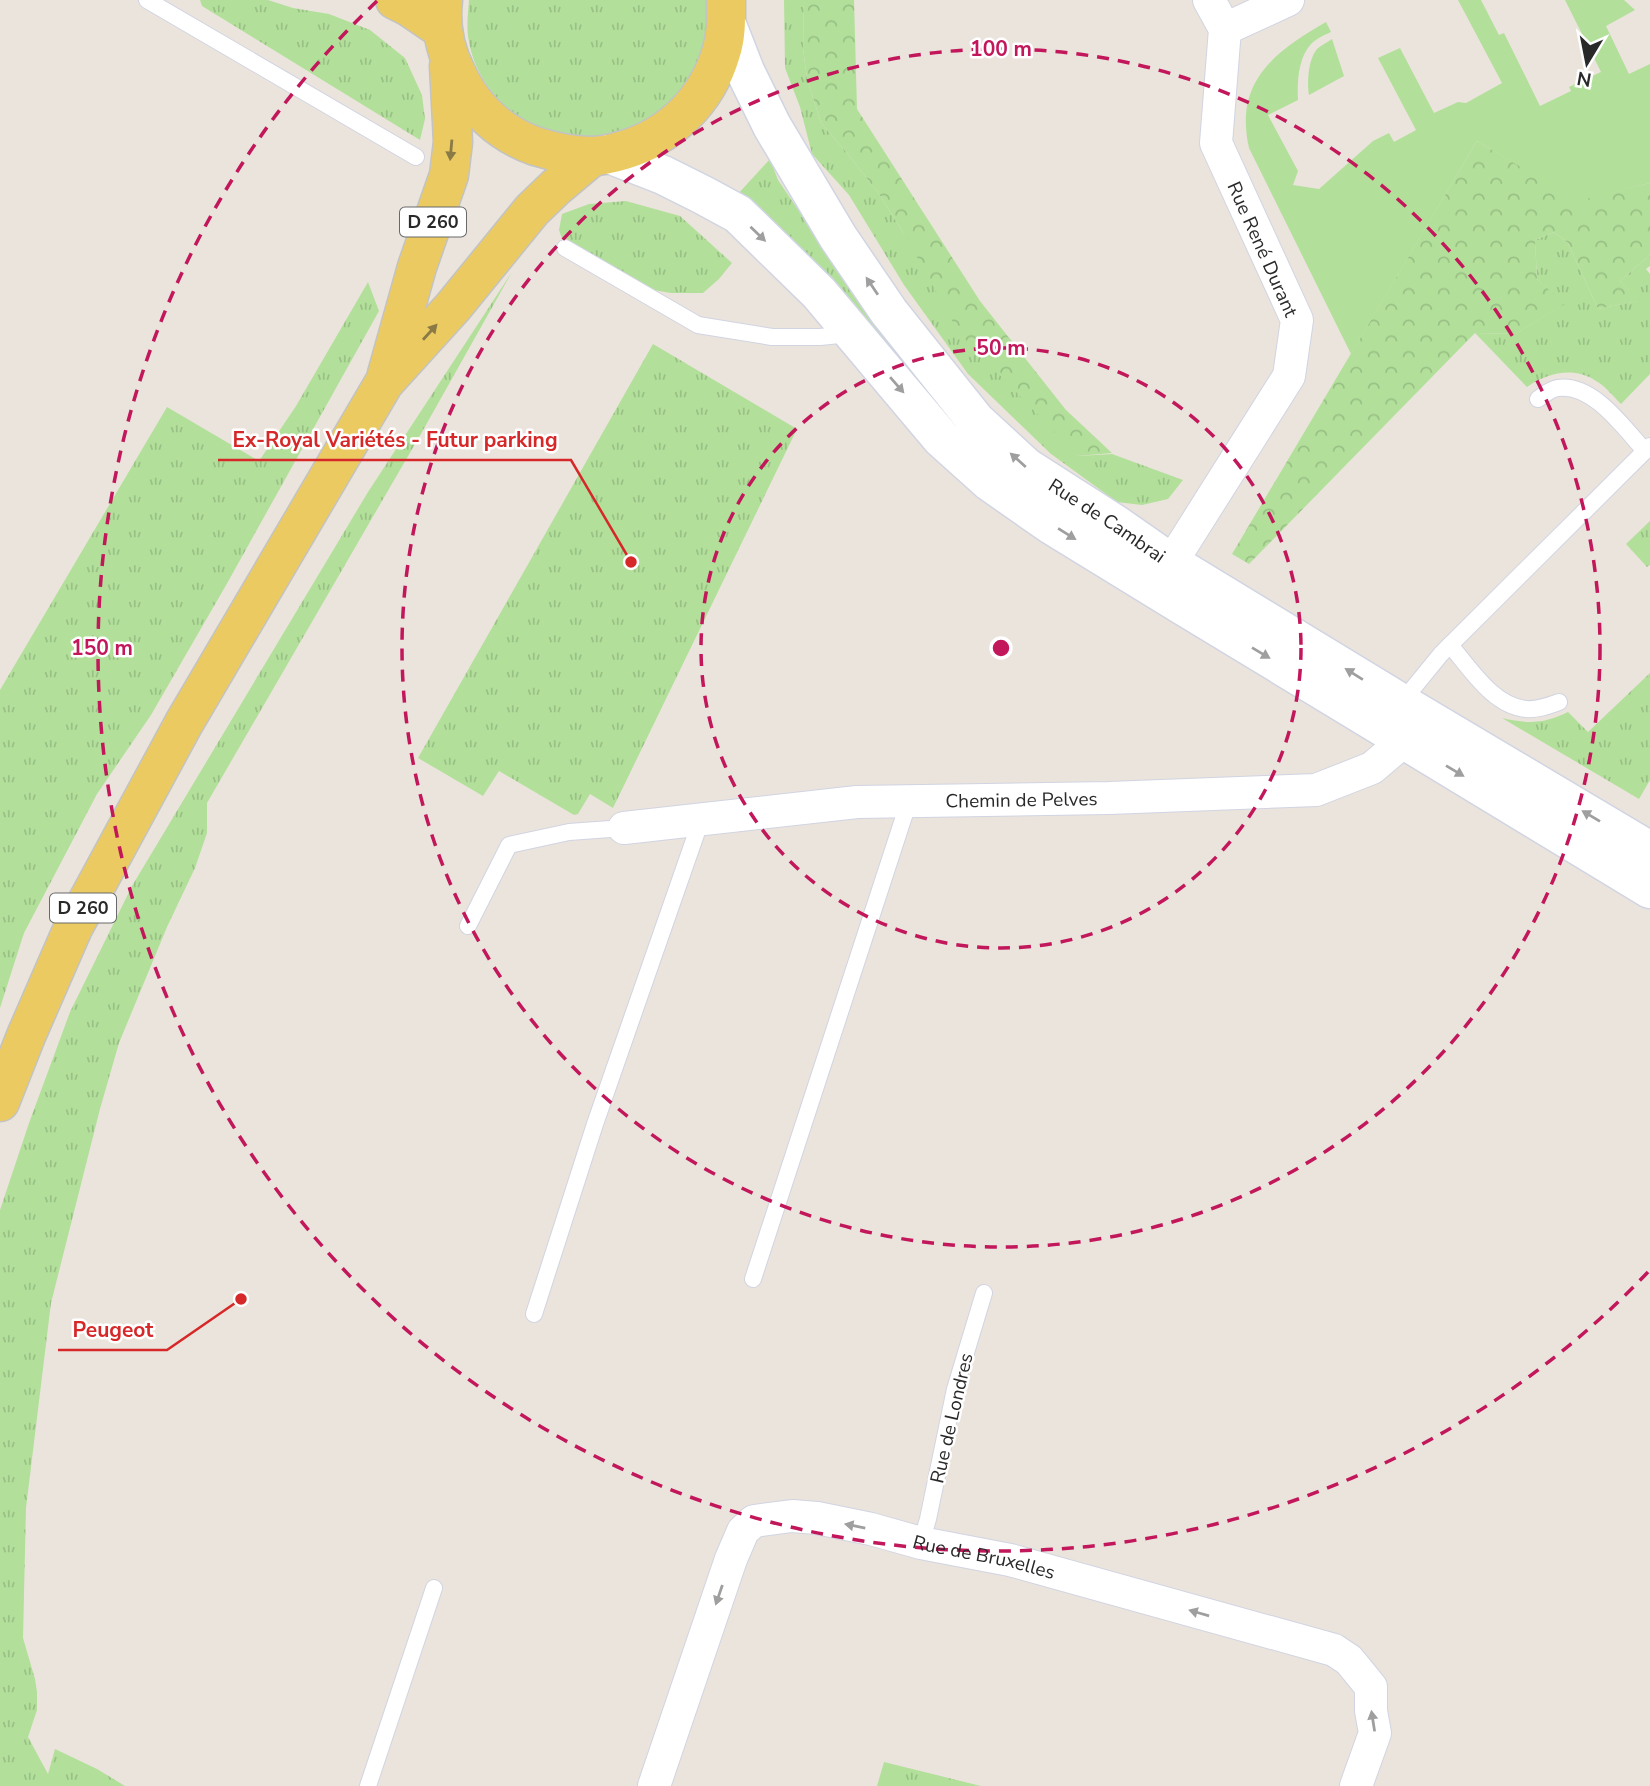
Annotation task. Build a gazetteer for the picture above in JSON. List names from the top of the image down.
{
  "streets": {
    "main road": ["D 260", "Rue de Cambrai"],
    "street": ["Rue René Durant", "Chemin de Pelves", "Rue de Bruxelles"],
    "lane": ["Rue de Londres"]
  },
  "crossings": [
    ["D 260", "Rue de Cambrai"],
    ["Rue René Durant", "Rue de Cambrai"],
    ["Rue de Cambrai", "Chemin de Pelves"],
    ["Rue de Londres", "Rue de Bruxelles"]
  ],
  "places": ["Ex-Royal Variétés - Futur parking", "Peugeot"],
  "north": "bottom",
  "rings": ["100 m", "50 m", "150 m"]
}
